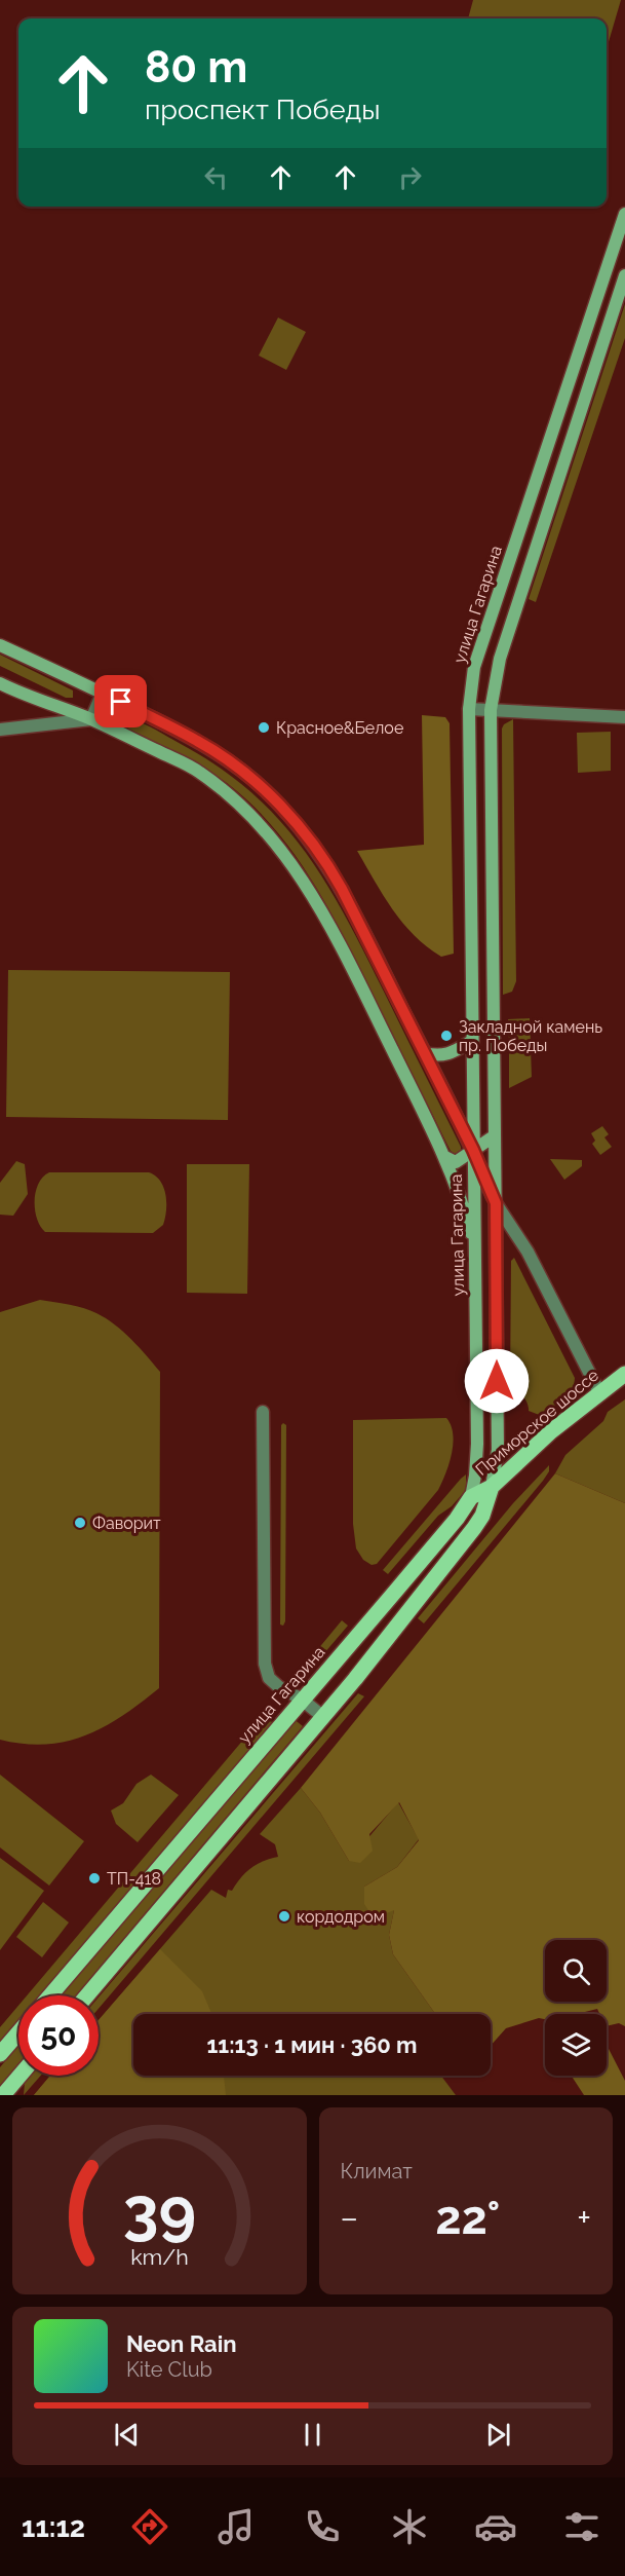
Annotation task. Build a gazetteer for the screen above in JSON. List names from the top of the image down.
{
  "streets": {
    "main road": ["улица Гагарина", "Приморское шоссе"]
  },
  "crossings": [
    ["улица Гагарина", "Приморское шоссе"]
  ],
  "places": [
    "Красное&Белое",
    "Закладной камень пр. Победы",
    "Фаворит",
    "ТП-418",
    "кордодром"
  ],
  "page": {
    "turn": ["80 m", "проспект Победы"],
    "limit": "50",
    "trip": "11:13 · 1 мин · 360 m",
    "tile": "Климат",
    "heat": ["−", "22°", "+"],
    "song": ["Neon Rain", "Kite Club"],
    "tabs": "11:12",
    "gauge": ["39", "km/h"]
  }
}
